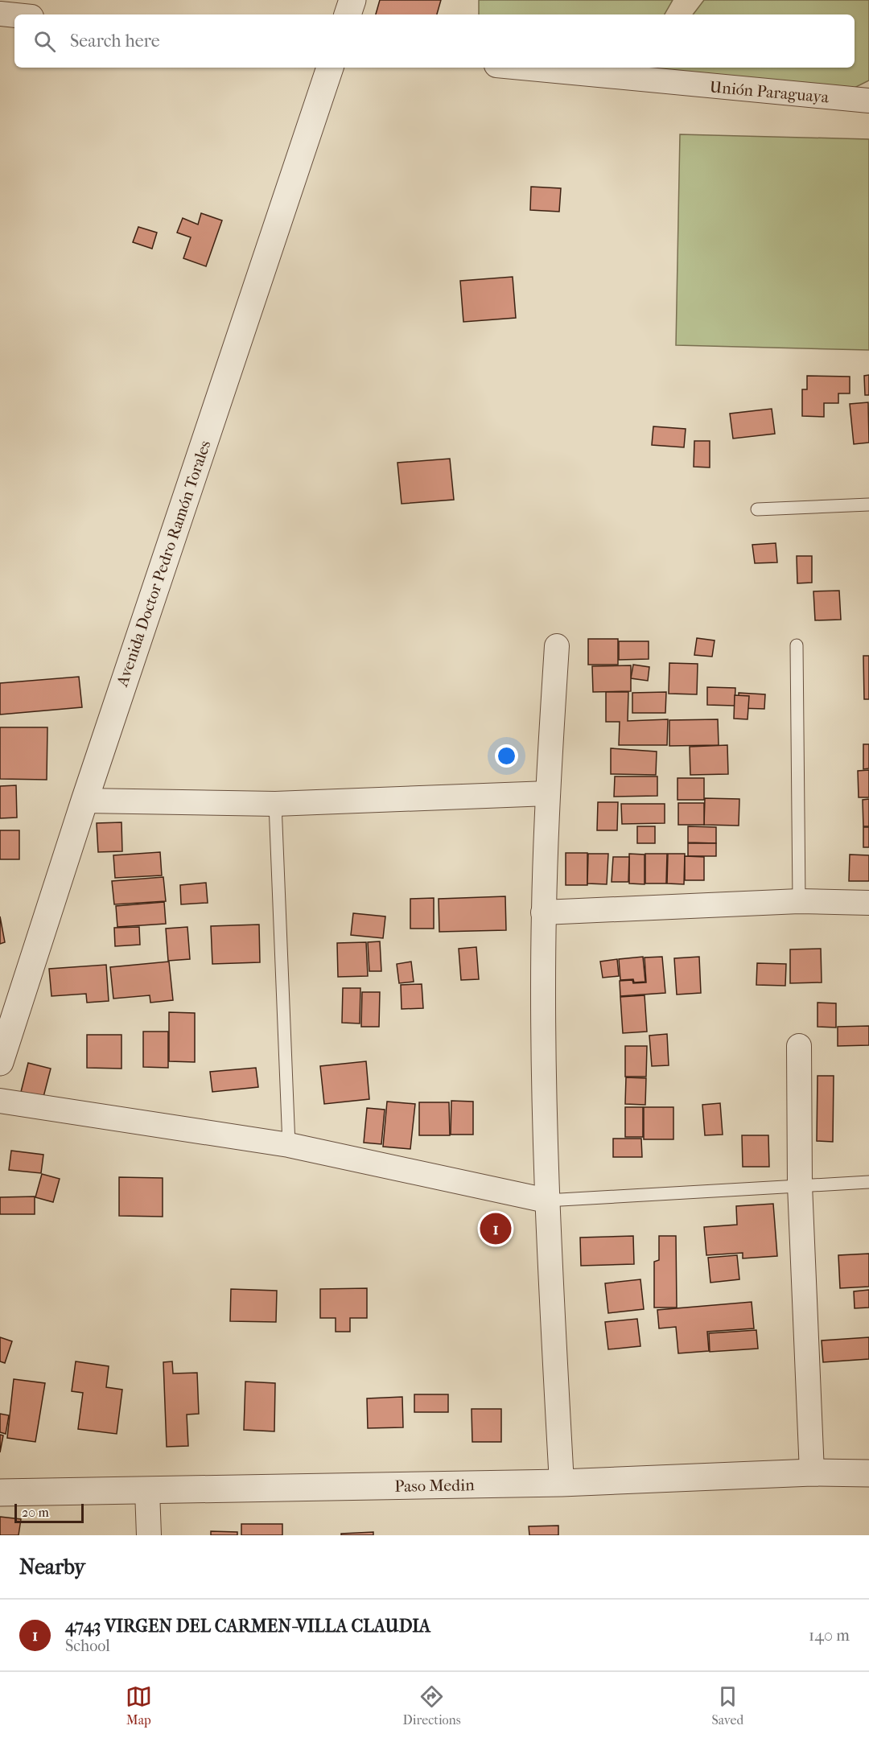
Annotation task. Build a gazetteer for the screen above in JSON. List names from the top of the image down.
{
  "streets": {
    "street": ["Unión Paraguaya", "Avenida Doctor Pedro Ramón Torales", "Paso Medin"]
  },
  "scale_bar": "20 m",
  "page": {
    "search": "Search here",
    "pins": "1",
    "scale": "20 m",
    "heading": "Nearby",
    "list": [
      {
        "mark": "1",
        "name": "4743 VIRGEN DEL CARMEN-VILLA CLAUDIA",
        "note": "School",
        "value": "140 m"
      }
    ],
    "nav": ["Map", "Directions", "Saved"]
  }
}
